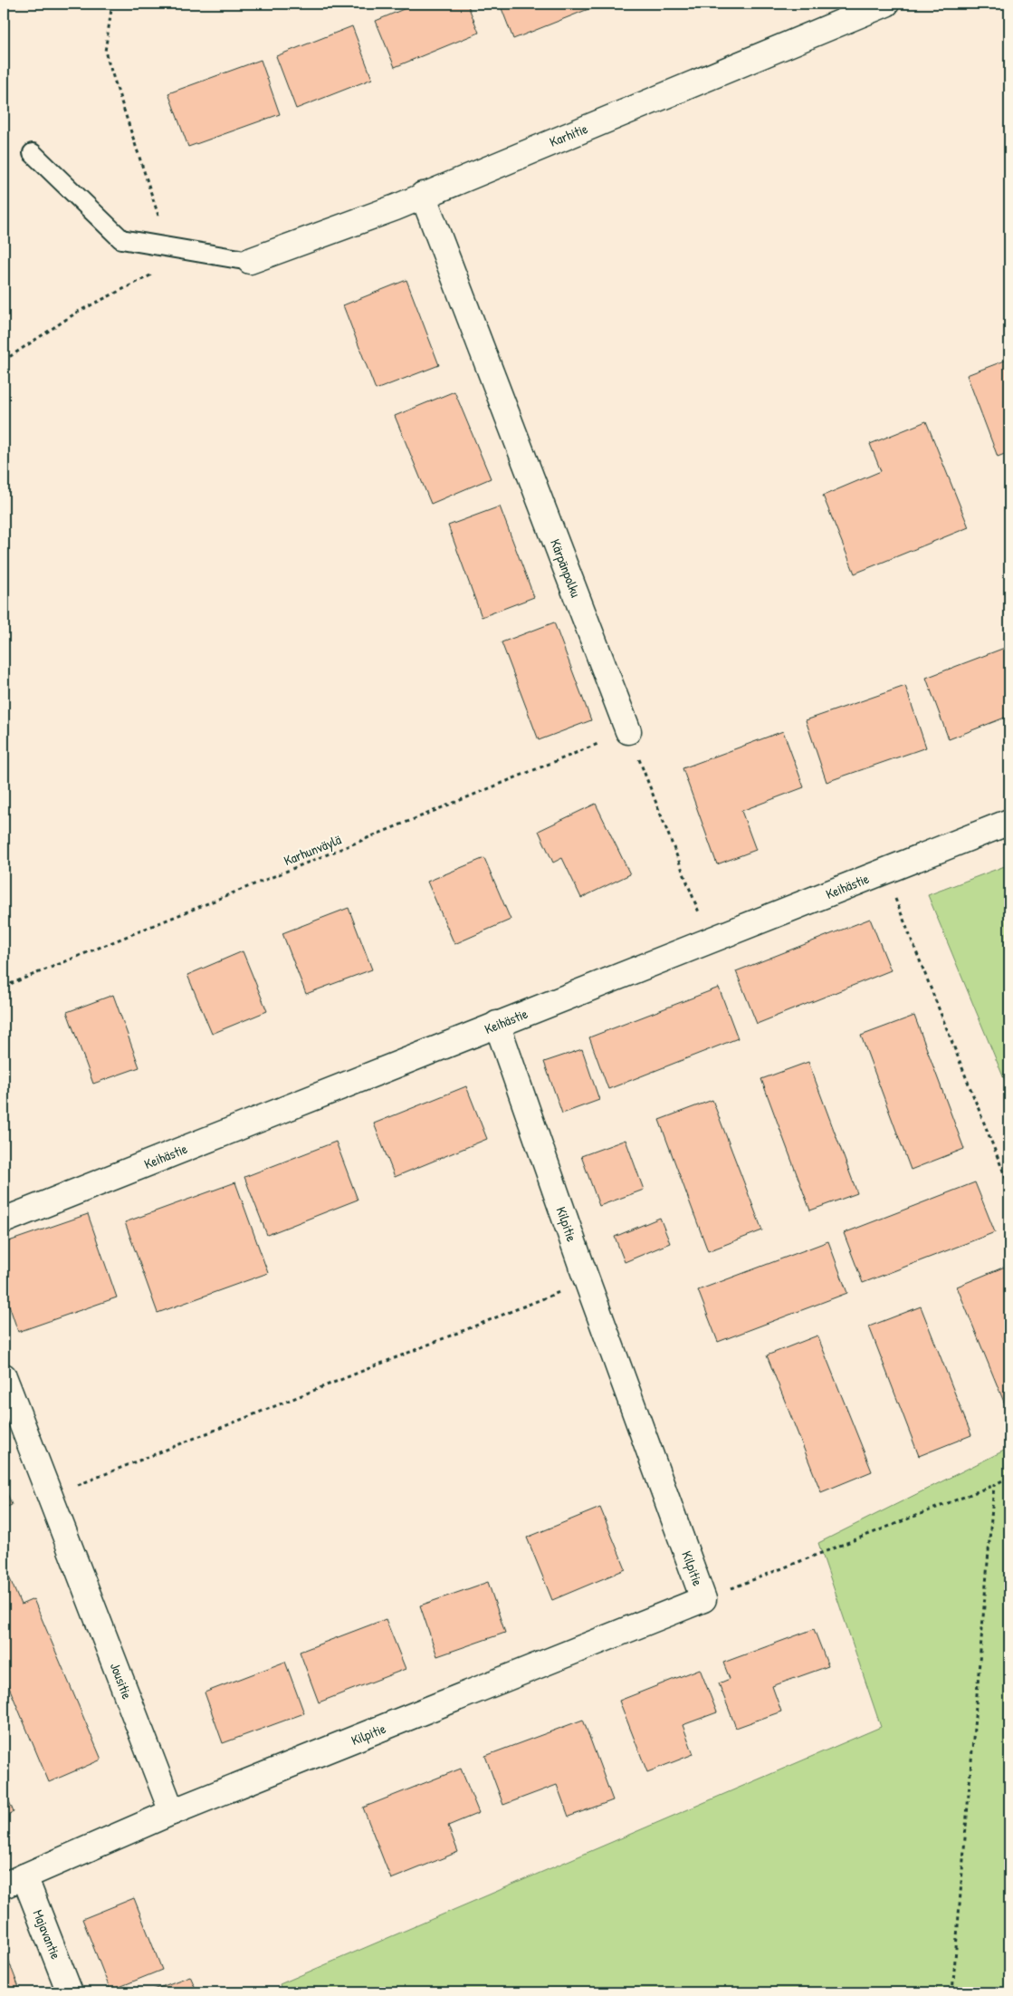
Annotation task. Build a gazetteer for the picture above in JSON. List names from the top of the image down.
{
  "streets": {
    "street": [
      "Karhitie",
      "Kärpänpolku",
      "Keihästie",
      "Kilpitie",
      "Jousitie",
      "Majavantie"
    ],
    "path": ["Karhunväylä"]
  },
  "crossings": [
    ["Karhitie", "Kärpänpolku"],
    ["Kärpänpolku", "Karhunväylä"],
    ["Keihästie", "Kilpitie"],
    ["Kilpitie", "Jousitie"]
  ]
}
